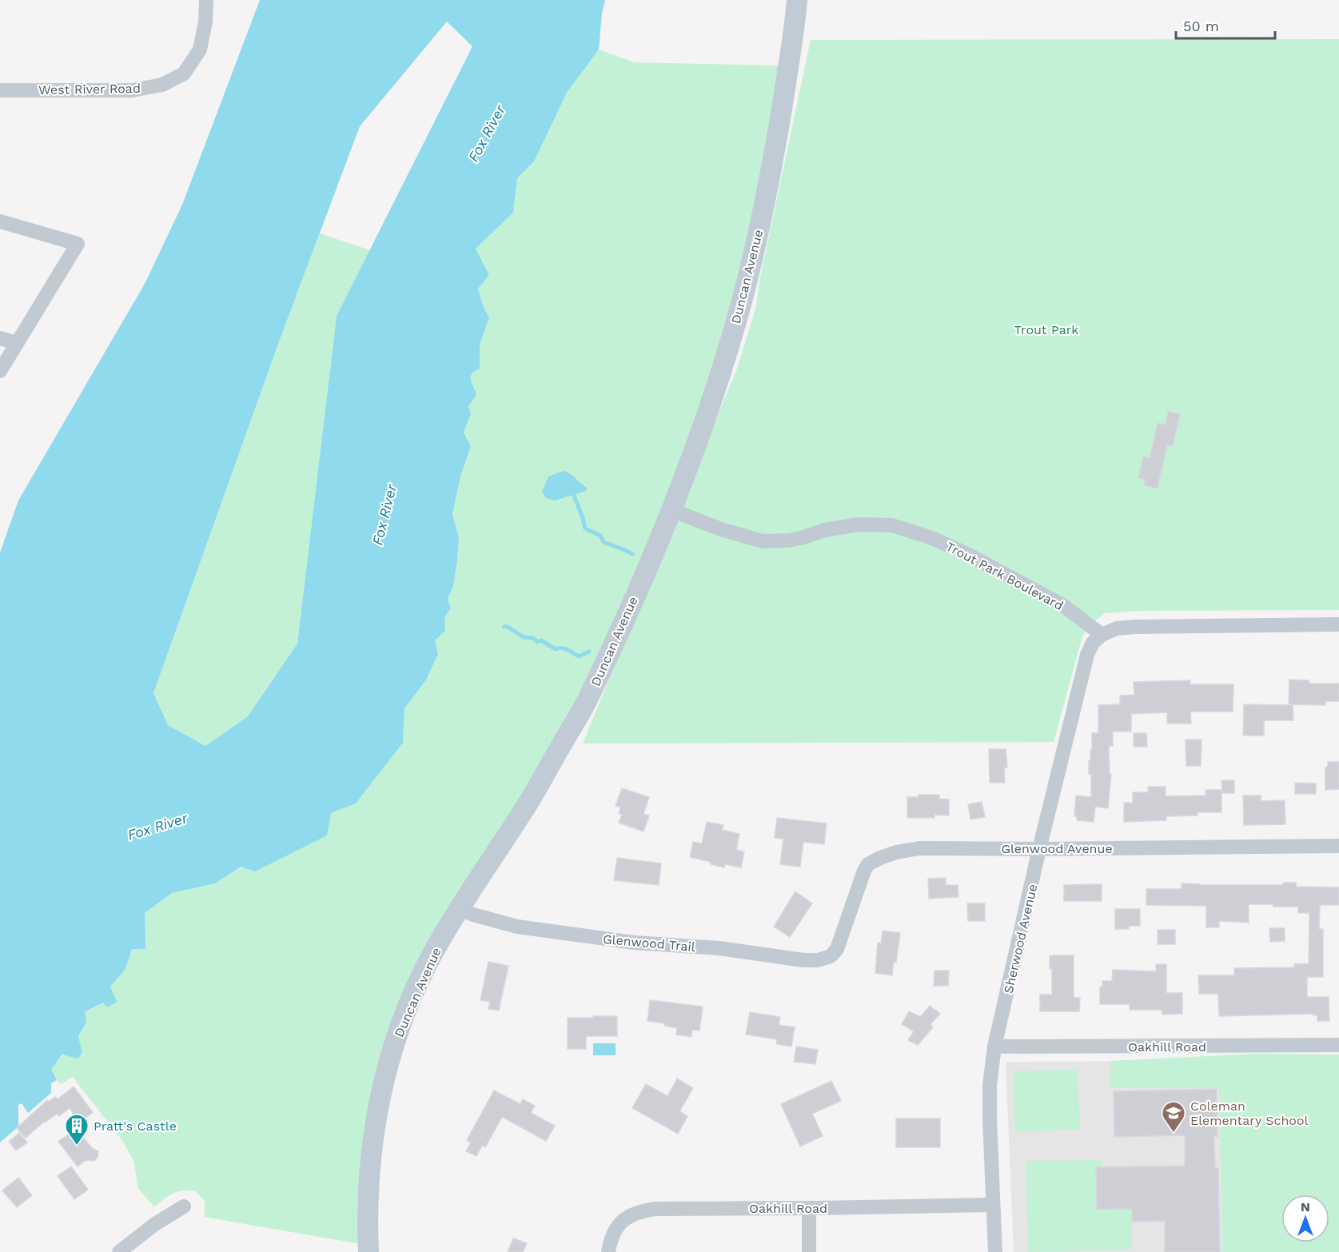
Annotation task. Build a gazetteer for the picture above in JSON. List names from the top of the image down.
{
  "streets": {
    "street": [
      "West River Road",
      "Duncan Avenue",
      "Trout Park Boulevard",
      "Glenwood Avenue",
      "Sherwood Avenue",
      "Glenwood Trail",
      "Oakhill Road"
    ]
  },
  "crossings": [
    ["Duncan Avenue", "Trout Park Boulevard"],
    ["Duncan Avenue", "Glenwood Trail"],
    ["Trout Park Boulevard", "Sherwood Avenue"],
    ["Glenwood Avenue", "Sherwood Avenue"],
    ["Glenwood Avenue", "Glenwood Trail"],
    ["Sherwood Avenue", "Oakhill Road"]
  ],
  "water": ["Fox River"],
  "parks": ["Trout Park"],
  "places": {
    "school or university": ["Coleman Elementary School"],
    "building": ["Pratt's Castle"]
  },
  "scale_bar": "50 m",
  "north": "top"
}
